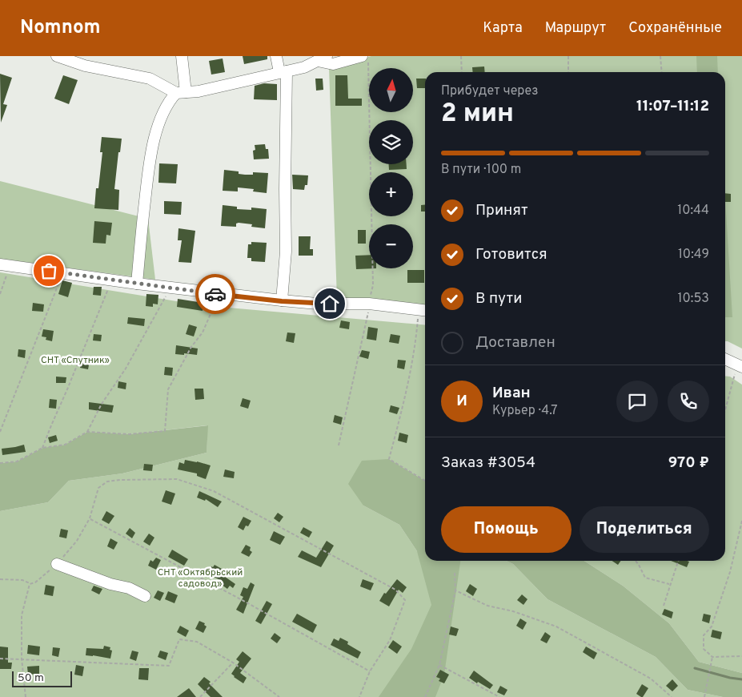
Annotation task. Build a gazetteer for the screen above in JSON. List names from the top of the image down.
{
  "parks": ["СНТ «Спутник»", "СНТ «Октябрьский садовод»"],
  "scale_bar": "50 m",
  "north": "top",
  "page": {
    "header": "Nomnom",
    "nav": ["Карта", "Маршрут", "Сохранённые"],
    "map_buttons": ["+", "−"],
    "heading": ["2 мин", "Прибудет через", "11:07–11:12"],
    "panel": [
      "Иван",
      "Курьер · 4.7",
      "Заказ #3054",
      "970 ₽"
    ],
    "bar": "В пути · 100 m",
    "list": [
      ["Принят", "10:44"],
      ["Готовится", "10:49"],
      ["В пути", "10:53"],
      "Доставлен"
    ],
    "round": "И",
    "buttons": ["Помощь", "Поделиться"],
    "scale": "50 m"
  }
}
